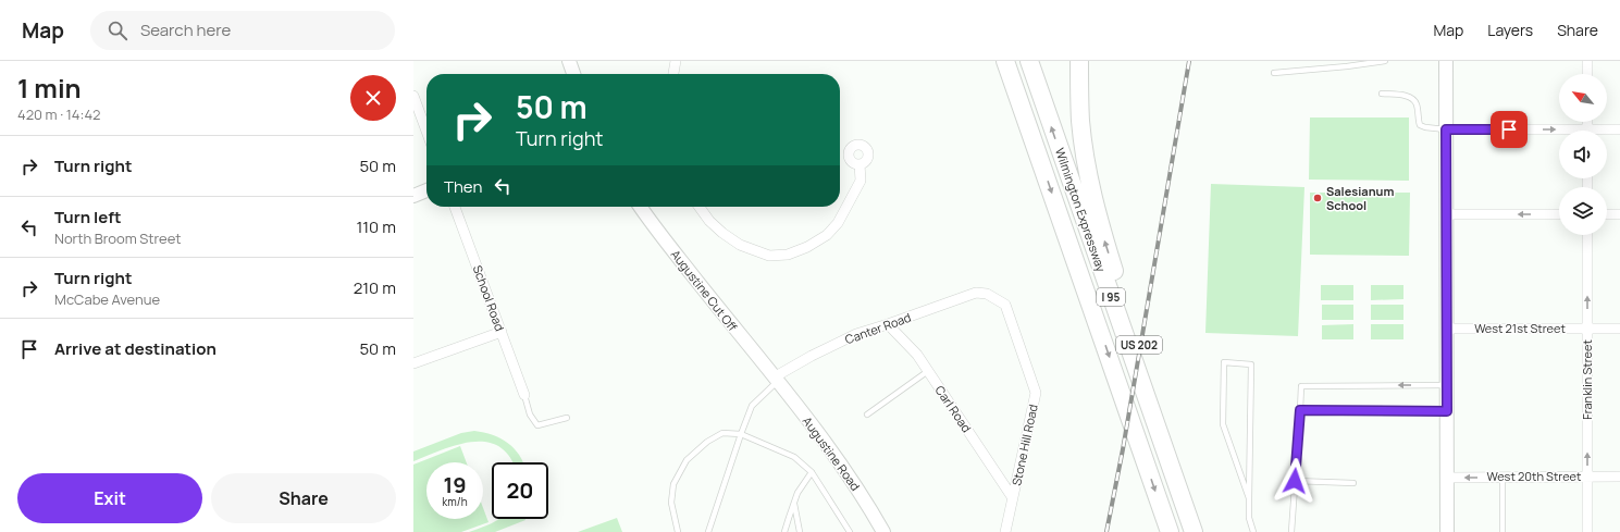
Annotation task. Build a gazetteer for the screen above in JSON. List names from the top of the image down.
{
  "streets": {
    "highway": ["Wilmington Expressway", "I 95", "US 202"],
    "street": [
      "Augustine Cut Off",
      "School Road",
      "Canter Road",
      "West 21st Street",
      "Franklin Street",
      "Carl Road",
      "Stone Hill Road",
      "Augustine Road",
      "West 20th Street"
    ]
  },
  "crossings": [
    ["Augustine Cut Off", "Canter Road"],
    ["Augustine Cut Off", "Augustine Road"],
    ["Canter Road", "Carl Road"],
    ["Canter Road", "Stone Hill Road"],
    ["Canter Road", "Augustine Road"],
    ["West 21st Street", "Franklin Street"],
    ["Franklin Street", "West 20th Street"],
    ["Carl Road", "Stone Hill Road"]
  ],
  "one_way": ["Franklin Street"],
  "places": ["Salesianum School"],
  "north": "top left",
  "page": {
    "header": "Map",
    "search": "Search here",
    "nav": ["Map", "Layers", "Share"],
    "heading": ["1 min", "420 m · 14:42"],
    "turn": ["50 m", "Turn right"],
    "list": [
      {
        "name": "Turn right",
        "value": "50 m"
      },
      {
        "name": "Turn left",
        "note": "North Broom Street",
        "value": "110 m"
      },
      {
        "name": "Turn right",
        "note": "McCabe Avenue",
        "value": "210 m"
      },
      {
        "name": "Arrive at destination",
        "value": "50 m"
      }
    ],
    "then": "Then",
    "speed": "19 km/h",
    "limit": "20",
    "buttons": ["Exit", "Share"]
  }
}
